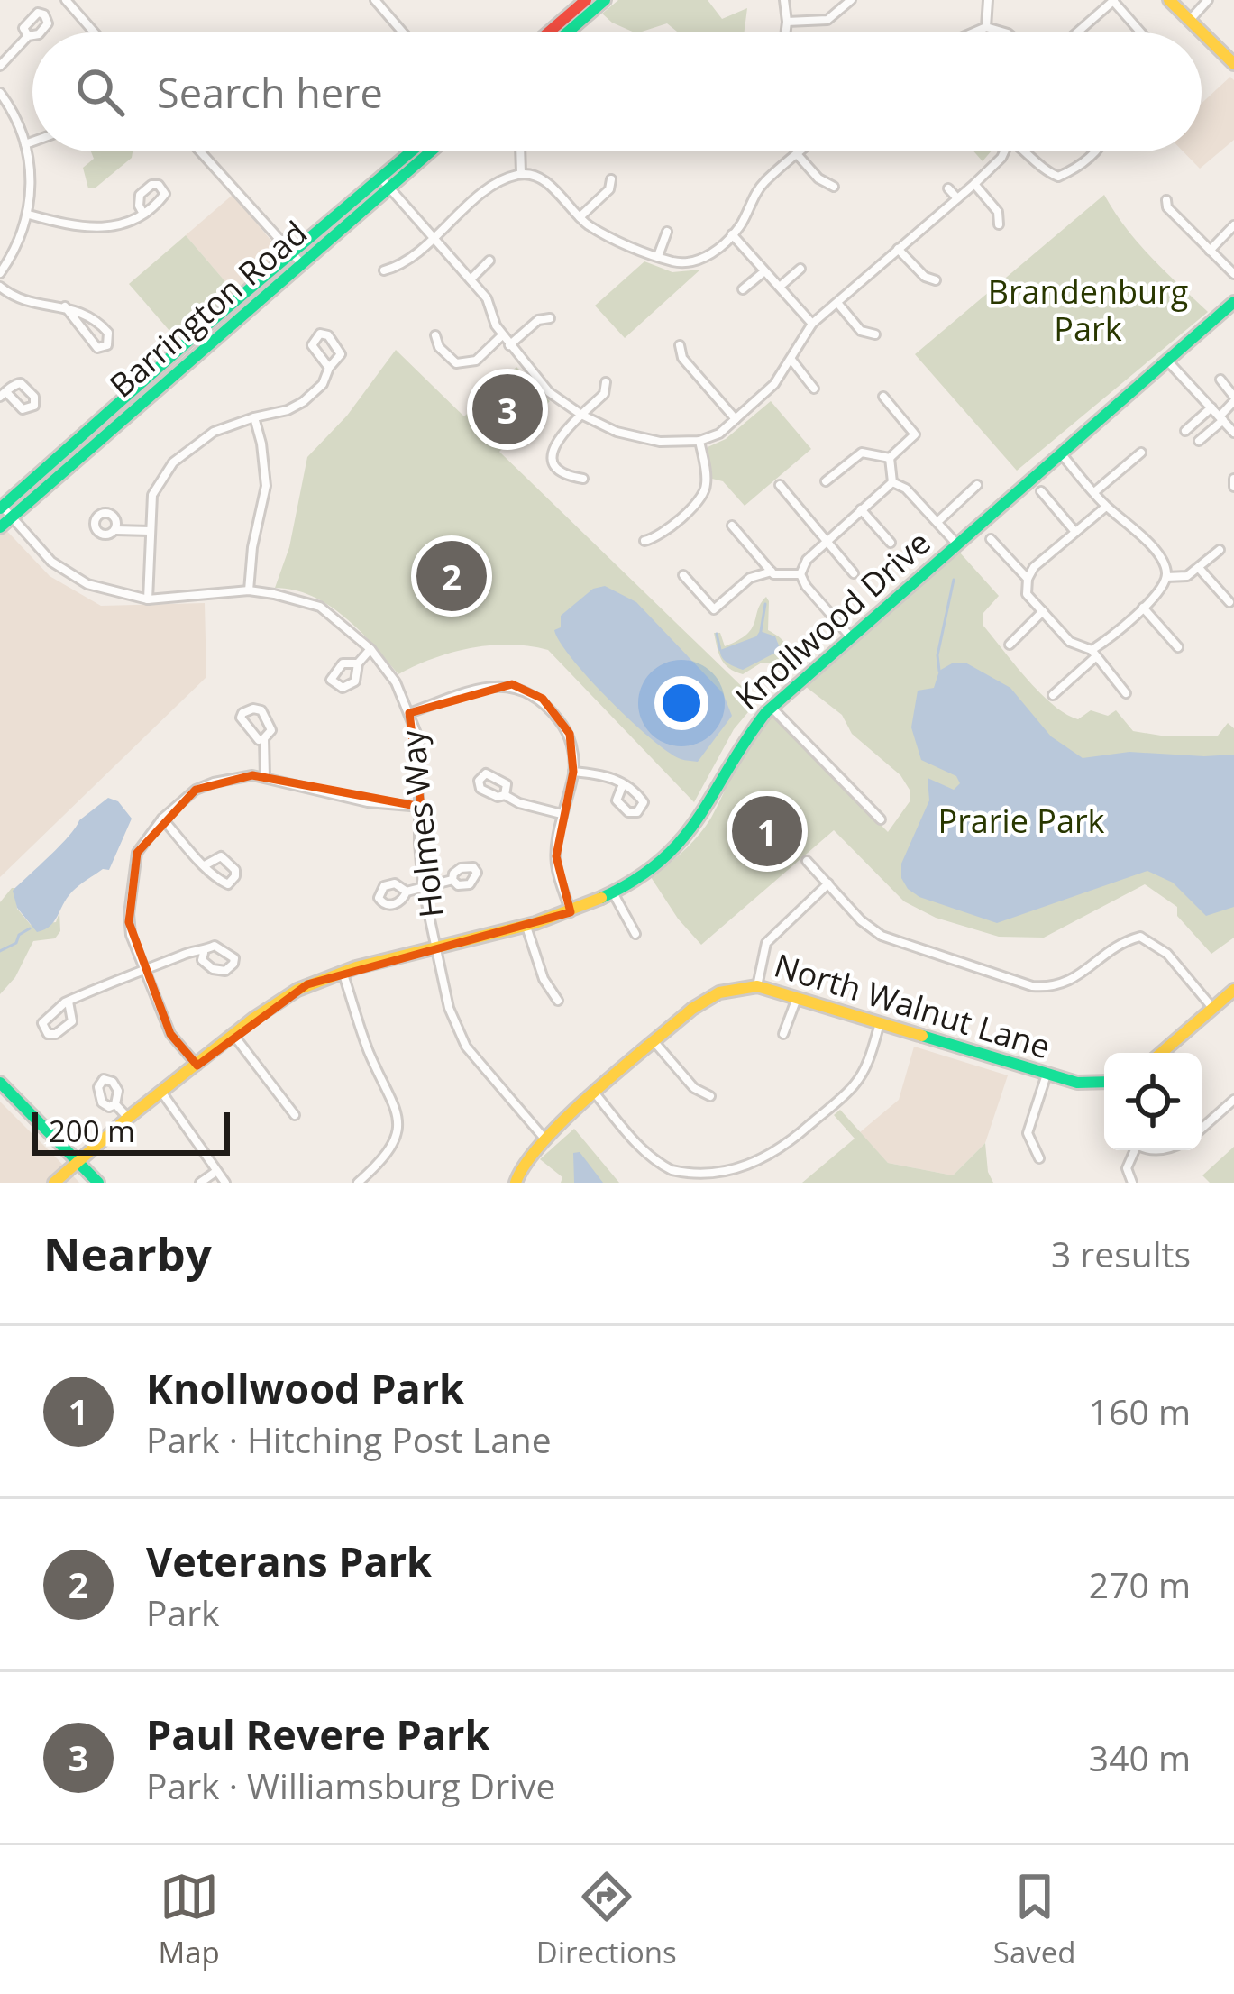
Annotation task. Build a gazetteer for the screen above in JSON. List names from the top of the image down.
{
  "streets": {
    "street": [
      "Barrington Road",
      "Knollwood Drive",
      "Holmes Way",
      "North Walnut Lane"
    ]
  },
  "crossings": [
    ["Barrington Road", "Holmes Way"],
    ["Knollwood Drive", "Holmes Way"],
    ["Holmes Way", "North Walnut Lane"]
  ],
  "parks": ["Brandenburg Park", "Prarie Park"],
  "scale_bar": "200 m",
  "page": {
    "search": "Search here",
    "pins": ["3", "2", "1"],
    "scale": "200 m",
    "heading": ["Nearby", "3 results"],
    "list": [
      {
        "mark": "1",
        "name": "Knollwood Park",
        "note": "Park · Hitching Post Lane",
        "value": "160 m"
      },
      {
        "mark": "2",
        "name": "Veterans Park",
        "note": "Park",
        "value": "270 m"
      },
      {
        "mark": "3",
        "name": "Paul Revere Park",
        "note": "Park · Williamsburg Drive",
        "value": "340 m"
      }
    ],
    "nav": ["Map", "Directions", "Saved"]
  }
}
